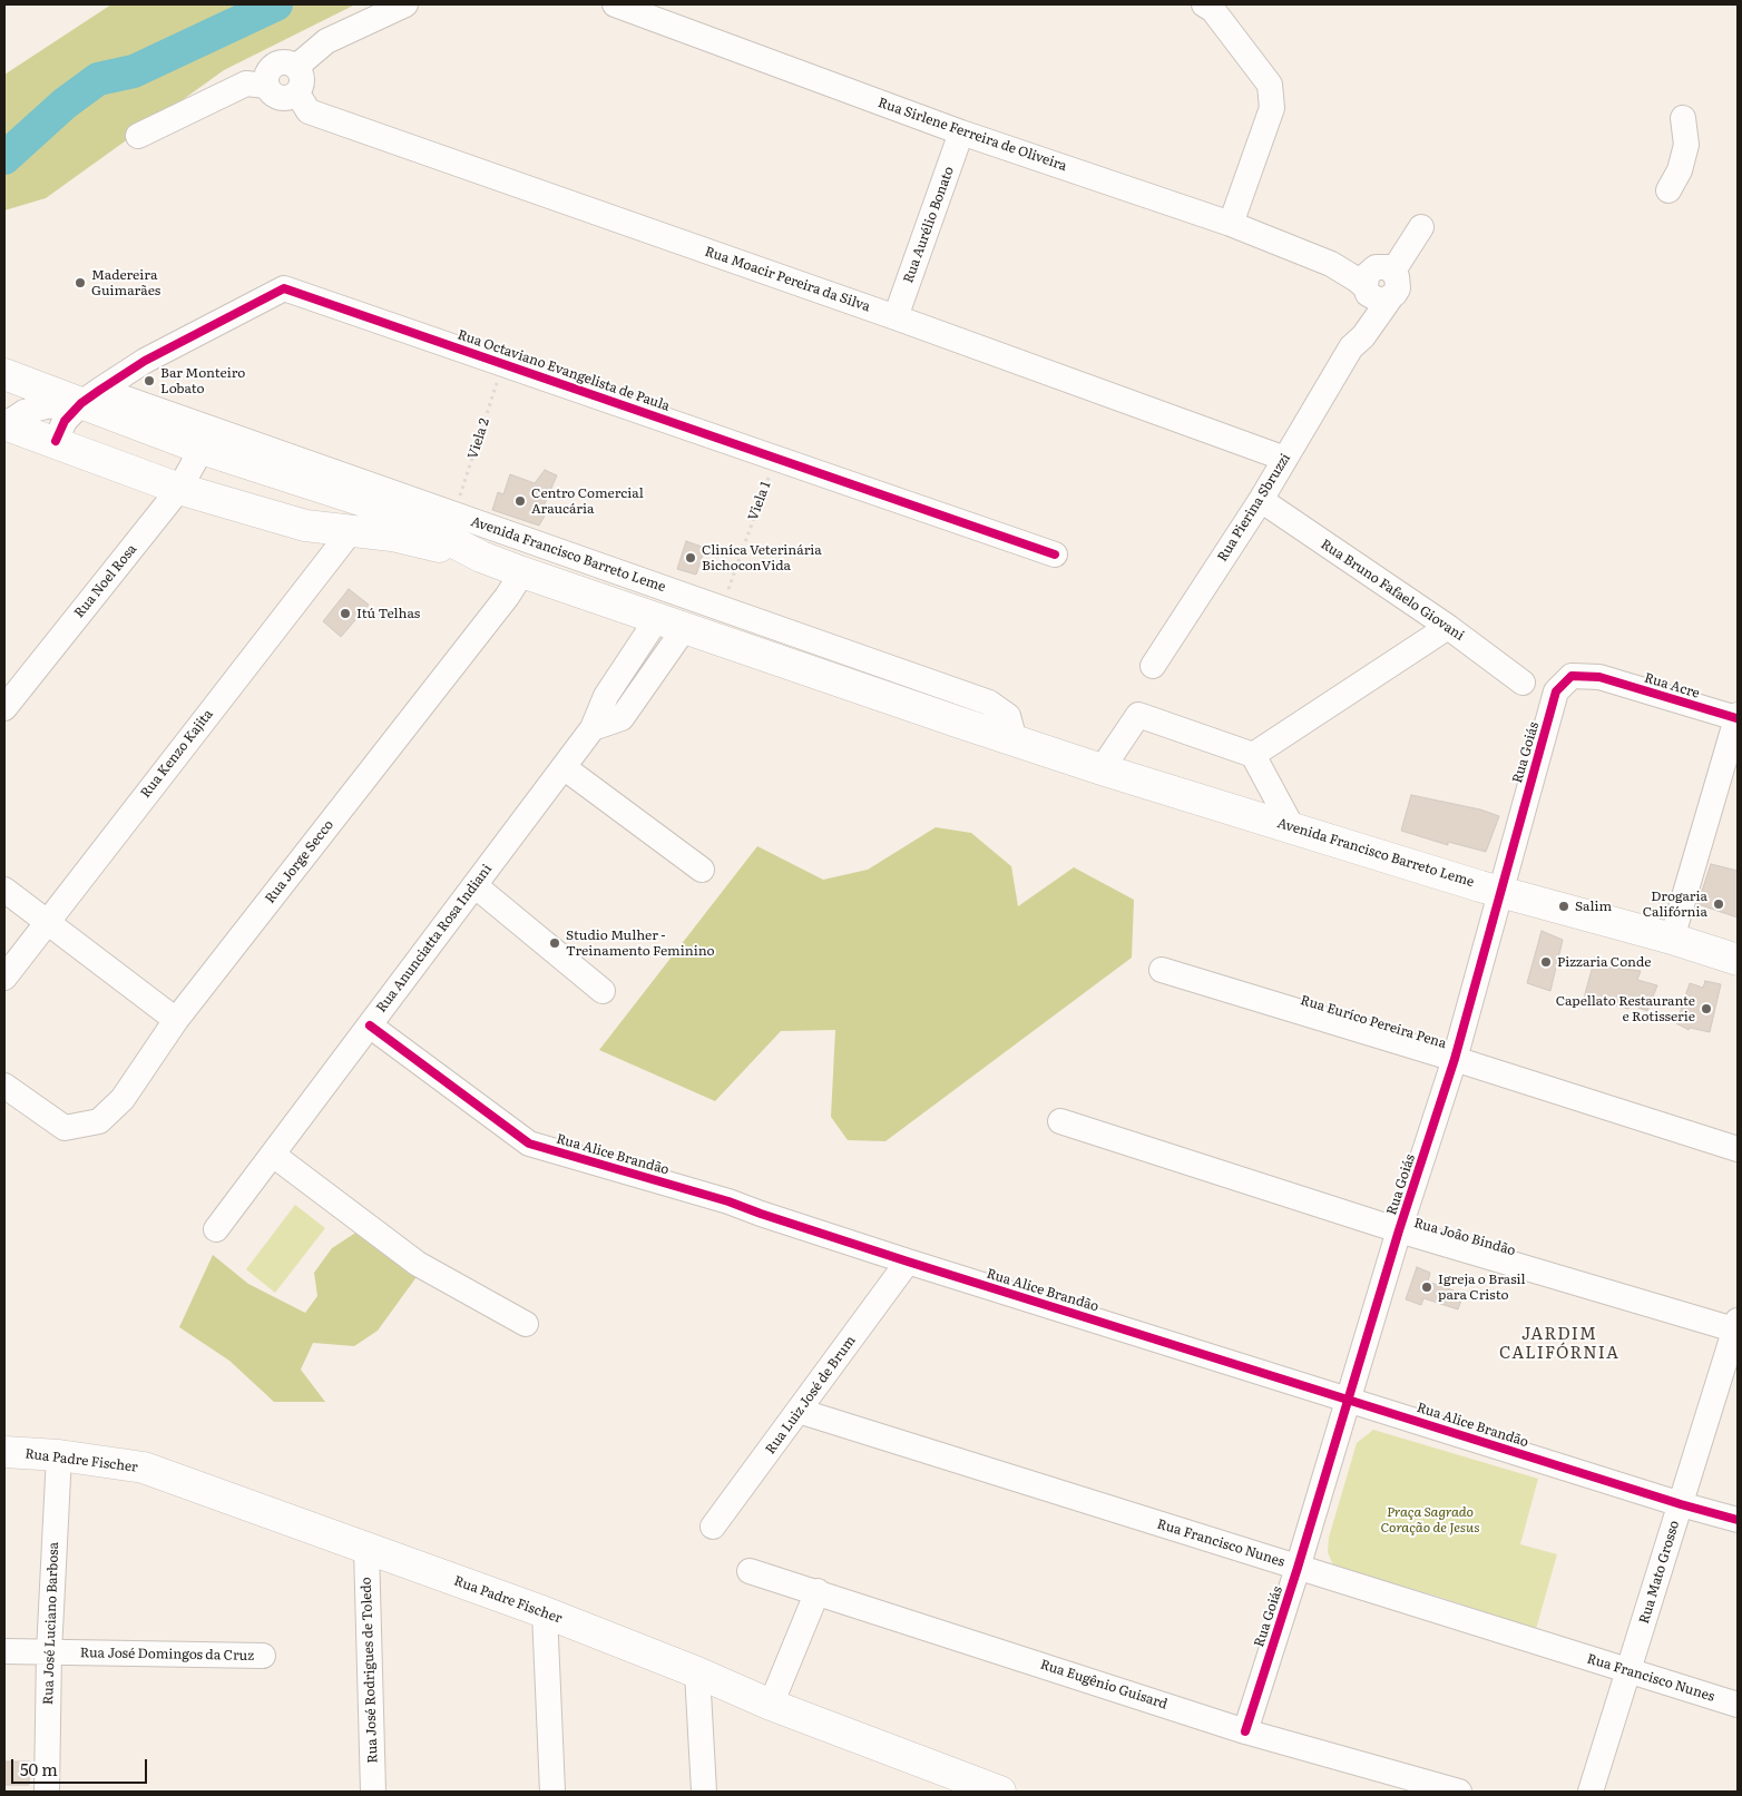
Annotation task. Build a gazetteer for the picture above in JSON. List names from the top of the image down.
{
  "streets": {
    "main road": ["Avenida Francisco Barreto Leme", "Rua Padre Fischer"],
    "street": [
      "Rua Sirlene Ferreira de Oliveira",
      "Rua Aurélio Bonato",
      "Rua Moacir Pereira da Silva",
      "Rua Octaviano Evangelista de Paula",
      "Rua Pierina Sbruzzi",
      "Rua Noel Rosa",
      "Rua Bruno Fafaelo Giovani",
      "Rua Acre",
      "Rua Goiás",
      "Rua Kenzo Kajita",
      "Rua Jorge Secco",
      "Rua Anunciatta Rosa Indiani",
      "Rua Euríco Pereira Pena",
      "Rua Alice Brandão",
      "Rua João Bindão",
      "Rua Luiz José de Brum",
      "Rua Francisco Nunes",
      "Rua Mato Grosso",
      "Rua José Luciano Barbosa",
      "Rua José Domingos da Cruz",
      "Rua José Rodrigues de Toledo",
      "Rua Eugênio Guisard"
    ],
    "path": ["Viela 2", "Viela 1"]
  },
  "crossings": [
    ["Rua Sirlene Ferreira de Oliveira", "Rua Aurélio Bonato"],
    ["Rua Sirlene Ferreira de Oliveira", "Rua Pierina Sbruzzi"],
    ["Rua Aurélio Bonato", "Rua Moacir Pereira da Silva"],
    ["Rua Moacir Pereira da Silva", "Rua Pierina Sbruzzi"],
    ["Rua Octaviano Evangelista de Paula", "Viela 2"],
    ["Rua Octaviano Evangelista de Paula", "Viela 1"],
    ["Rua Octaviano Evangelista de Paula", "Avenida Francisco Barreto Leme"],
    ["Viela 2", "Avenida Francisco Barreto Leme"],
    ["Viela 1", "Avenida Francisco Barreto Leme"],
    ["Rua Pierina Sbruzzi", "Rua Bruno Fafaelo Giovani"],
    ["Avenida Francisco Barreto Leme", "Rua Noel Rosa"],
    ["Avenida Francisco Barreto Leme", "Rua Goiás"],
    ["Avenida Francisco Barreto Leme", "Rua Kenzo Kajita"],
    ["Avenida Francisco Barreto Leme", "Rua Jorge Secco"],
    ["Avenida Francisco Barreto Leme", "Rua Anunciatta Rosa Indiani"],
    ["Rua Acre", "Rua Goiás"],
    ["Rua Goiás", "Rua Euríco Pereira Pena"],
    ["Rua Goiás", "Rua Alice Brandão"],
    ["Rua Goiás", "Rua João Bindão"],
    ["Rua Goiás", "Rua Francisco Nunes"],
    ["Rua Goiás", "Rua Eugênio Guisard"],
    ["Rua Anunciatta Rosa Indiani", "Rua Alice Brandão"],
    ["Rua Alice Brandão", "Rua Luiz José de Brum"],
    ["Rua Alice Brandão", "Rua Mato Grosso"],
    ["Rua João Bindão", "Rua Mato Grosso"],
    ["Rua Luiz José de Brum", "Rua Francisco Nunes"],
    ["Rua Padre Fischer", "Rua José Luciano Barbosa"],
    ["Rua Padre Fischer", "Rua José Rodrigues de Toledo"],
    ["Rua Francisco Nunes", "Rua Mato Grosso"],
    ["Rua José Luciano Barbosa", "Rua José Domingos da Cruz"]
  ],
  "districts": ["JARDIM CALIFÓRNIA"],
  "parks": ["Praça Sagrado Coração de Jesus"],
  "places": [
    "Madereira Guimarães",
    "Bar Monteiro Lobato",
    "Centro Comercial Araucária",
    "Cliníca Veterinária BichoconVida",
    "Itú Telhas",
    "Drogaria Califórnia",
    "Salim",
    "Studio Mulher - Treinamento Feminino",
    "Pizzaria Conde",
    "Capellato Restaurante e Rotisserie",
    "Igreja o Brasil para Cristo"
  ],
  "scale_bar": "50 m"
}
